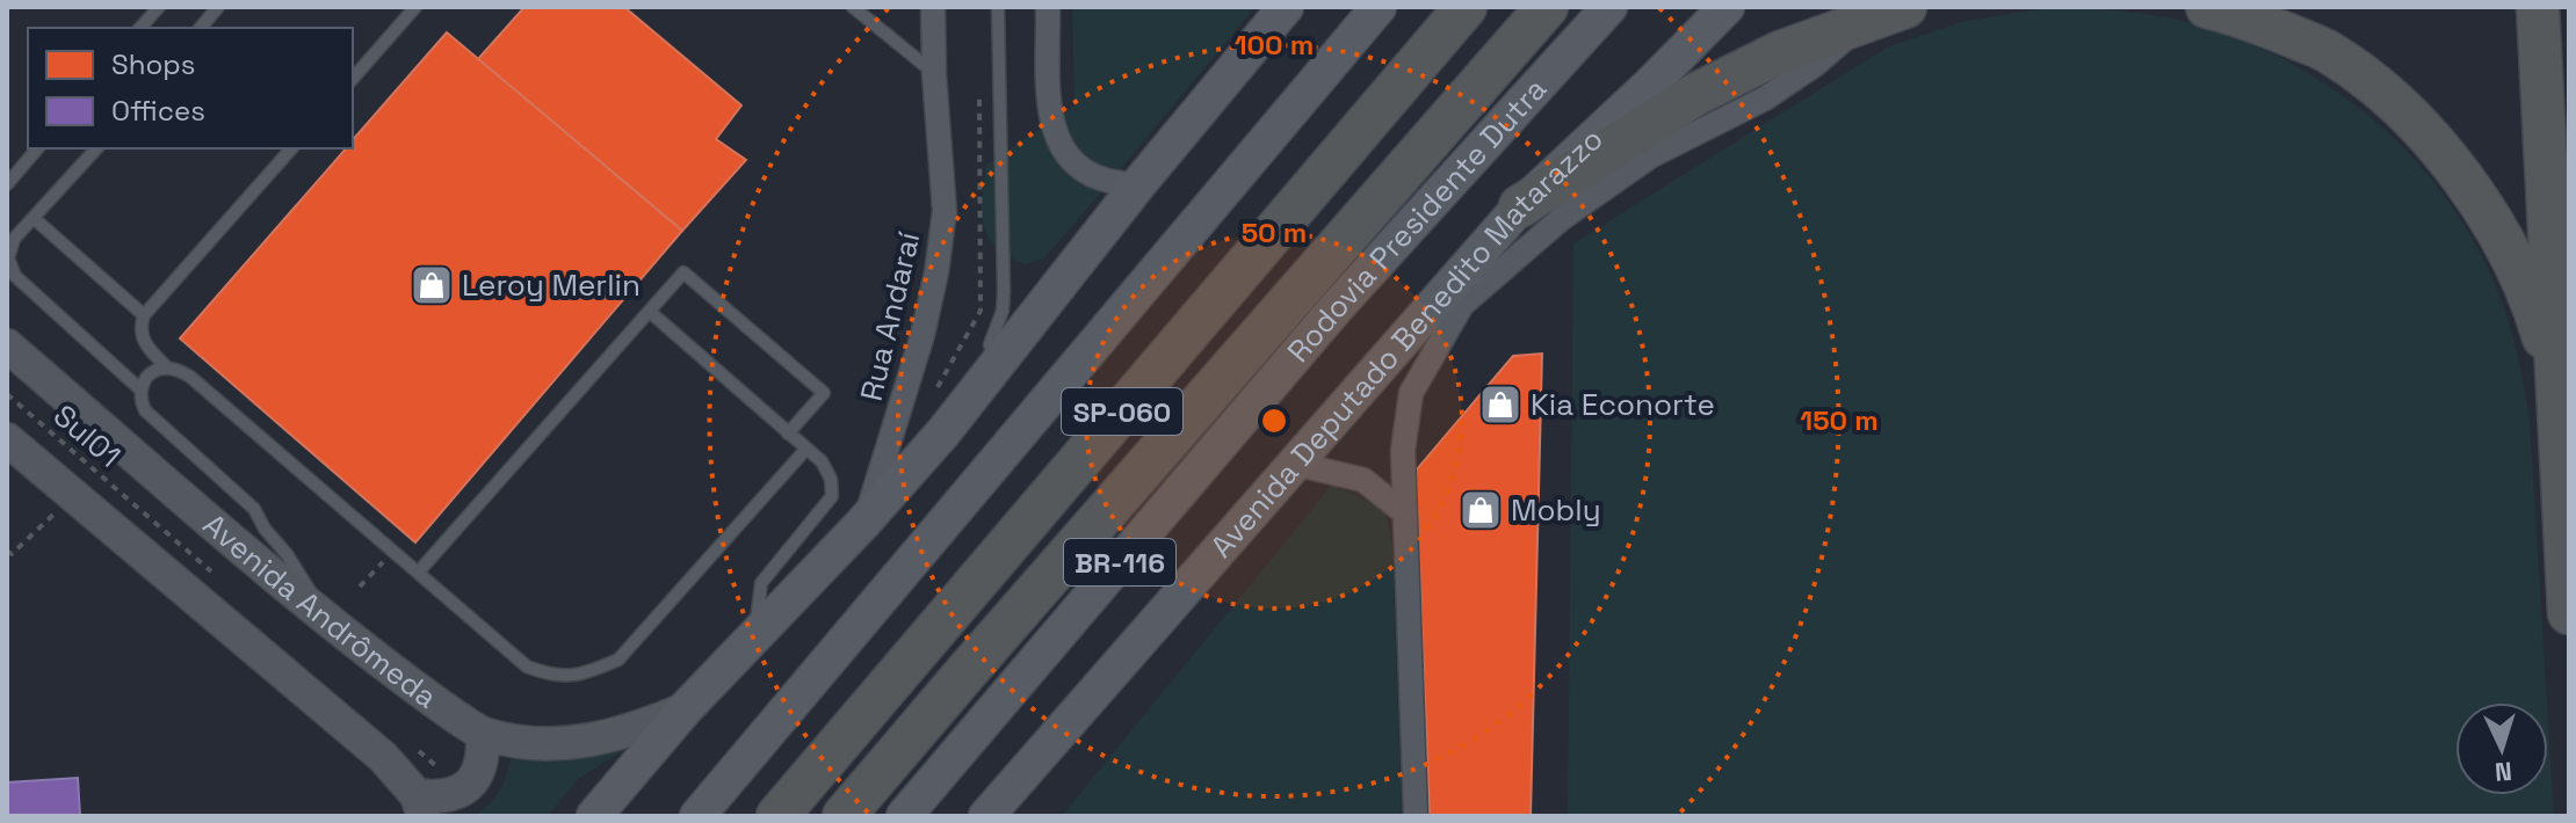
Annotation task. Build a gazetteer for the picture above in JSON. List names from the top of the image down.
{
  "streets": {
    "highway": ["Rodovia Presidente Dutra", "SP-060"],
    "main road": ["Avenida Deputado Benedito Matarazzo", "BR-116", "Avenida Andrômeda"],
    "street": ["Rua Andaraí"],
    "path": ["Sul01"]
  },
  "places": {
    "shop": ["Leroy Merlin", "Kia Econorte", "Mobly"]
  },
  "legend": ["Shops", "Offices"],
  "north": "bottom",
  "rings": ["100 m", "50 m", "150 m"]
}
